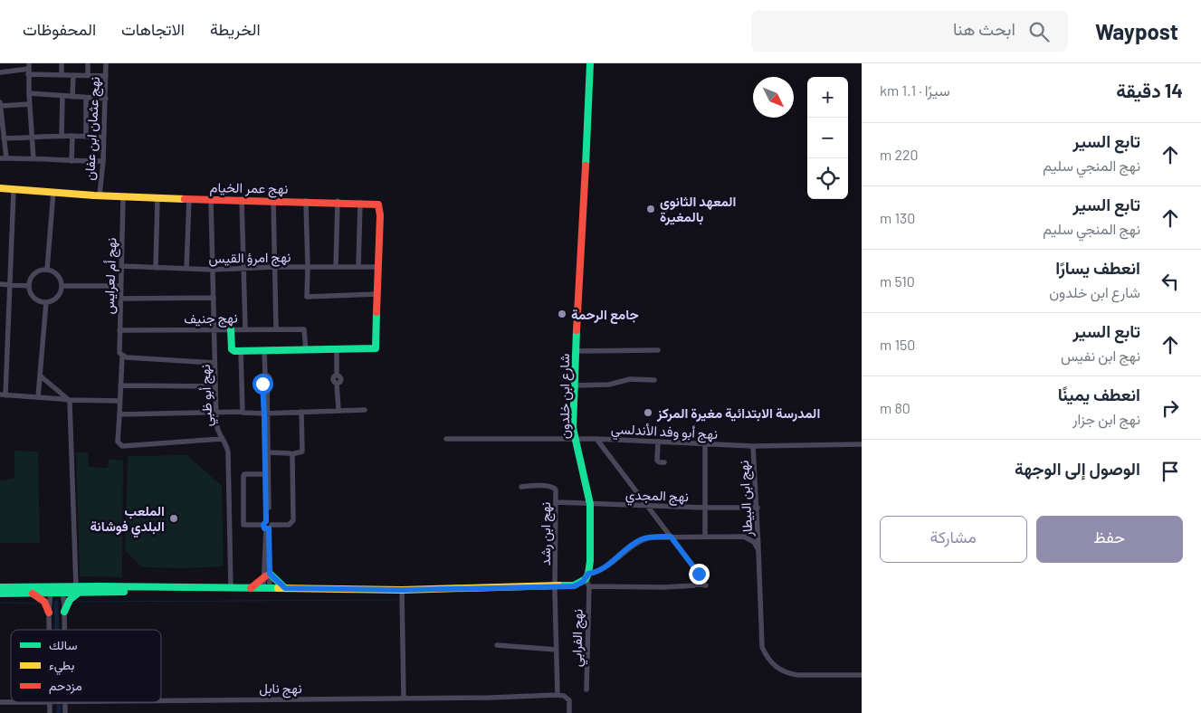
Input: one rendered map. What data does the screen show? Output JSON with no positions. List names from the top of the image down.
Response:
{
  "streets": {
    "street": [
      "نهج عثمان ابن عفان",
      "نهج عمر الخيام",
      "نهج امرؤ القيس",
      "نهج أم لعرايس",
      "نهج جنيف",
      "نهج أبو ظبي",
      "شارع ابن خلدون",
      "نهج أبو وفد الأندلسي",
      "نهج المجدي",
      "نهج ابن البيطار",
      "نهج ابن رشد",
      "نهج الفرابي",
      "نهج نابل"
    ]
  },
  "crossings": [
    ["نهج عثمان ابن عفان", "نهج عمر الخيام"],
    ["نهج عمر الخيام", "نهج امرؤ القيس"],
    ["نهج عمر الخيام", "نهج أم لعرايس"],
    ["نهج عمر الخيام", "نهج أبو ظبي"],
    ["نهج امرؤ القيس", "نهج أم لعرايس"],
    ["نهج امرؤ القيس", "نهج أبو ظبي"],
    ["نهج أم لعرايس", "نهج جنيف"],
    ["نهج أم لعرايس", "نهج أبو ظبي"],
    ["نهج جنيف", "نهج أبو ظبي"],
    ["شارع ابن خلدون", "نهج أبو وفد الأندلسي"],
    ["شارع ابن خلدون", "نهج المجدي"],
    ["نهج أبو وفد الأندلسي", "نهج ابن البيطار"],
    ["نهج المجدي", "نهج ابن البيطار"],
    ["نهج المجدي", "نهج ابن رشد"],
    ["نهج ابن رشد", "نهج نابل"]
  ],
  "places": [
    "المعهد الثانوي بالمغيرة",
    "جامع الرحمة",
    "المدرسة الابتدائية مغيرة المركز",
    "الملعب البلدي فوشانة"
  ],
  "legend": ["سالك", "بطيء", "مزدحم"],
  "north": "bottom right",
  "page": {
    "header": "Waypost",
    "search": "ابحث هنا",
    "nav": ["الخريطة", "الاتجاهات", "المحفوظات"],
    "heading": ["14 دقيقة", "سيرًا · 1.1 km"],
    "map_buttons": ["+", "−"],
    "list": [
      ["تابع السير", "نهج المنجي سليم", "220 m"],
      ["تابع السير", "نهج المنجي سليم", "130 m"],
      ["انعطف يسارًا", "شارع ابن خلدون", "510 m"],
      ["تابع السير", "نهج ابن نفيس", "150 m"],
      ["انعطف يمينًا", "نهج ابن جزار", "80 m"],
      "الوصول إلى الوجهة"
    ],
    "buttons": ["حفظ", "مشاركة"]
  }
}
